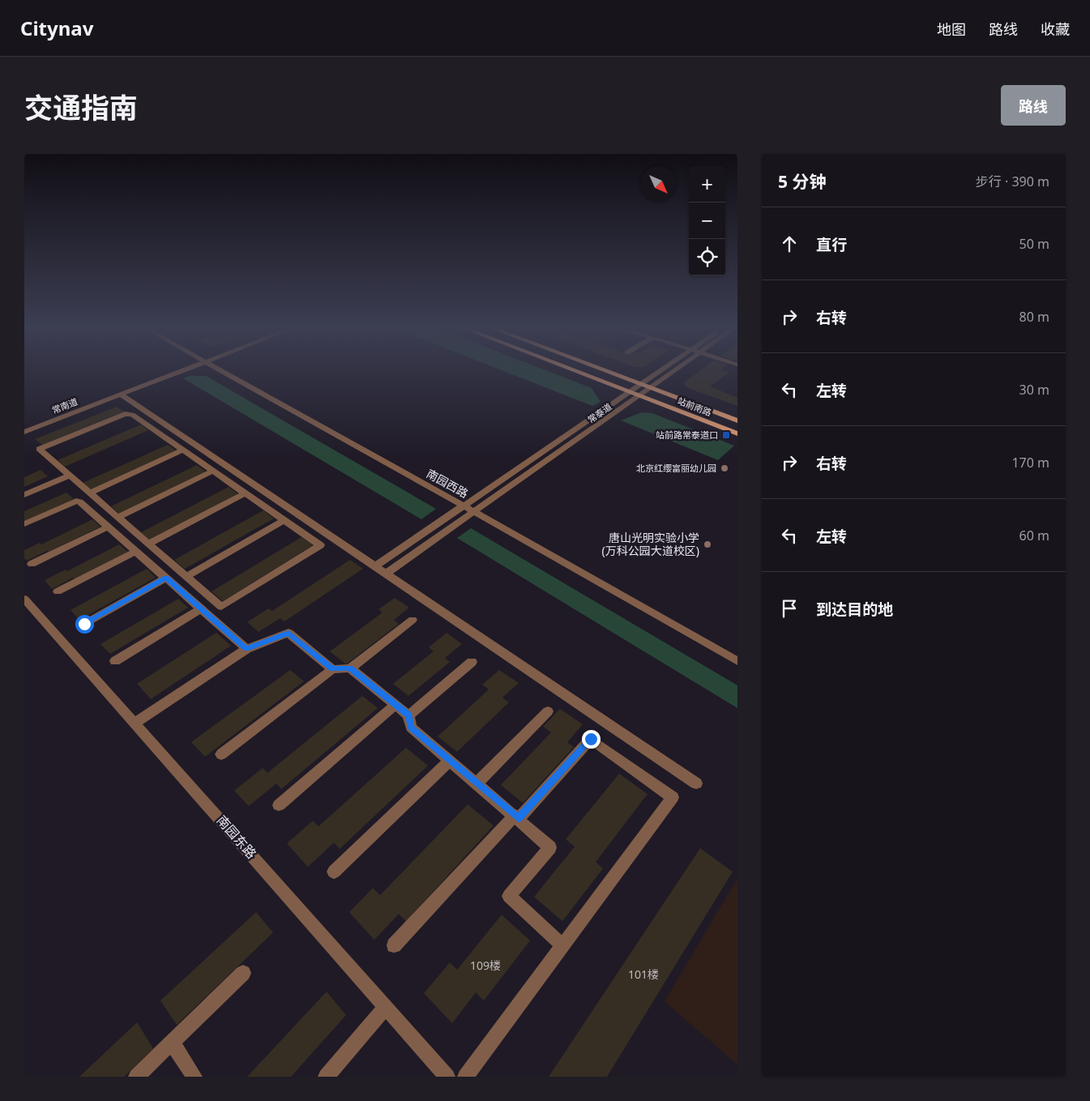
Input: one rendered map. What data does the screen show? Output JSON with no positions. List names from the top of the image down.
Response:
{
  "streets": {
    "main road": ["站前南路"],
    "street": [
      "常南道",
      "常泰道",
      "南园西路",
      "南园东路"
    ]
  },
  "crossings": [
    ["站前南路", "常泰道"],
    ["常泰道", "南园西路"]
  ],
  "places": {
    "transit": ["站前路常泰道口"],
    "other": ["北京红缨富丽幼儿园", "唐山光明实验小学 (万科公园大道校区)"]
  },
  "house_numbers": ["109楼", "101楼"],
  "north": "bottom right",
  "page": {
    "header": "Citynav",
    "nav": ["地图", "路线", "收藏"],
    "title": "交通指南",
    "buttons": "路线",
    "heading": ["5 分钟", "步行 · 390 m"],
    "map_buttons": ["+", "−"],
    "list": [
      ["直行", "50 m"],
      ["右转", "80 m"],
      ["左转", "30 m"],
      ["右转", "170 m"],
      ["左转", "60 m"],
      "到达目的地"
    ]
  }
}
